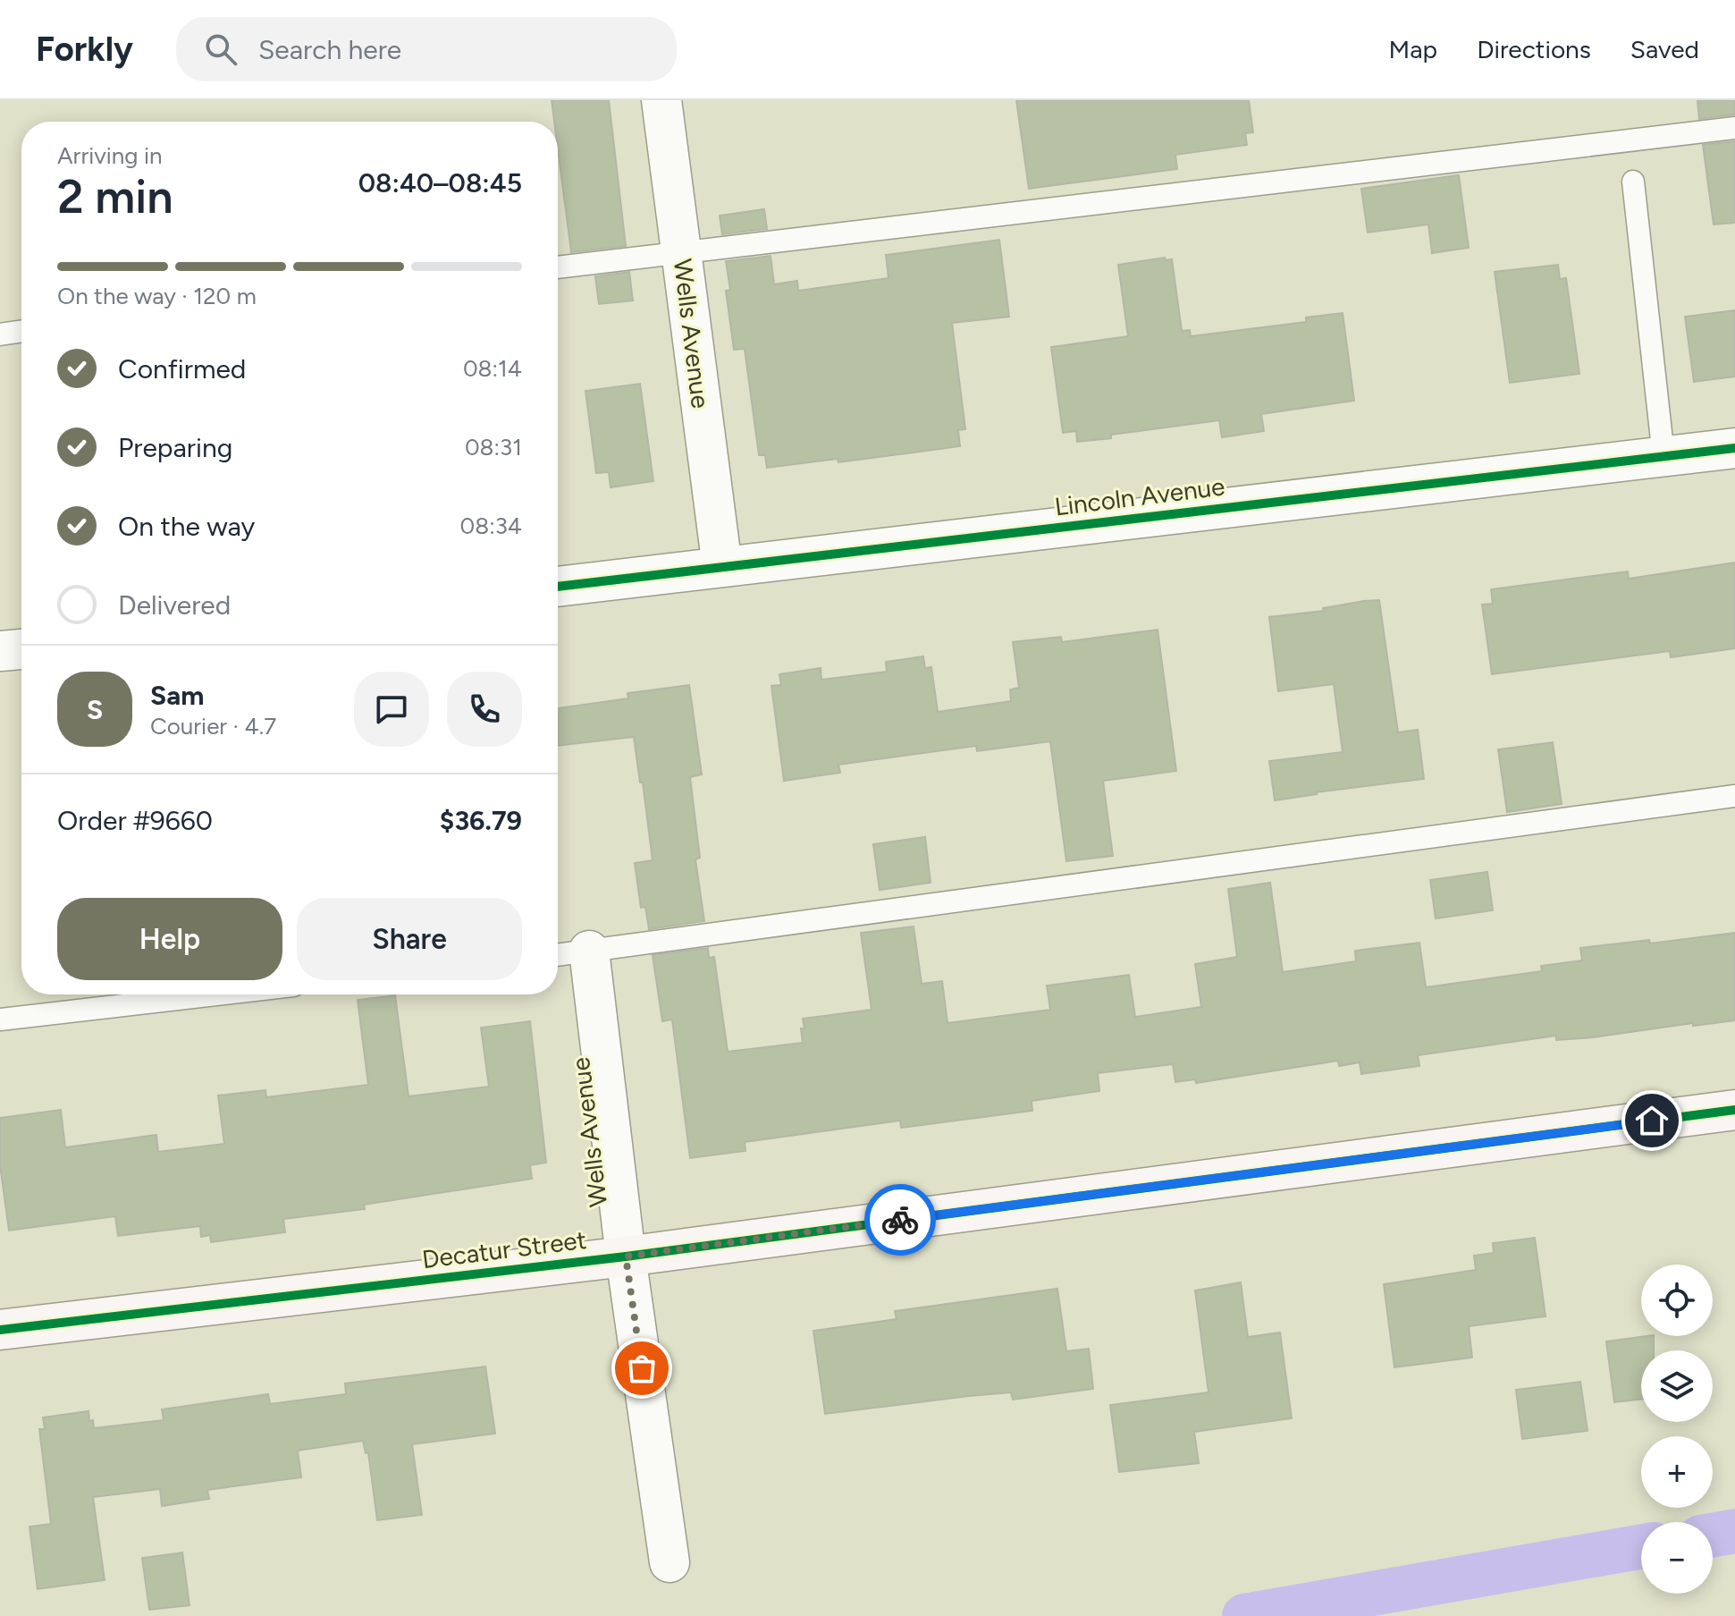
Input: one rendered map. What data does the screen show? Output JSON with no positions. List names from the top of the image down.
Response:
{
  "streets": {
    "street": ["Wells Avenue", "Lincoln Avenue", "Decatur Street"]
  },
  "crossings": [
    ["Wells Avenue", "Lincoln Avenue"],
    ["Wells Avenue", "Decatur Street"]
  ],
  "page": {
    "header": "Forkly",
    "search": "Search here",
    "nav": ["Map", "Directions", "Saved"],
    "heading": ["2 min", "Arriving in", "08:40–08:45"],
    "panel": [
      "Sam",
      "Courier · 4.7",
      "Order #9660",
      "$36.79"
    ],
    "bar": "On the way · 120 m",
    "list": [
      ["Confirmed", "08:14"],
      ["Preparing", "08:31"],
      ["On the way", "08:34"],
      "Delivered"
    ],
    "round": "S",
    "buttons": ["Help", "Share"],
    "map_buttons": ["+", "−"]
  }
}
